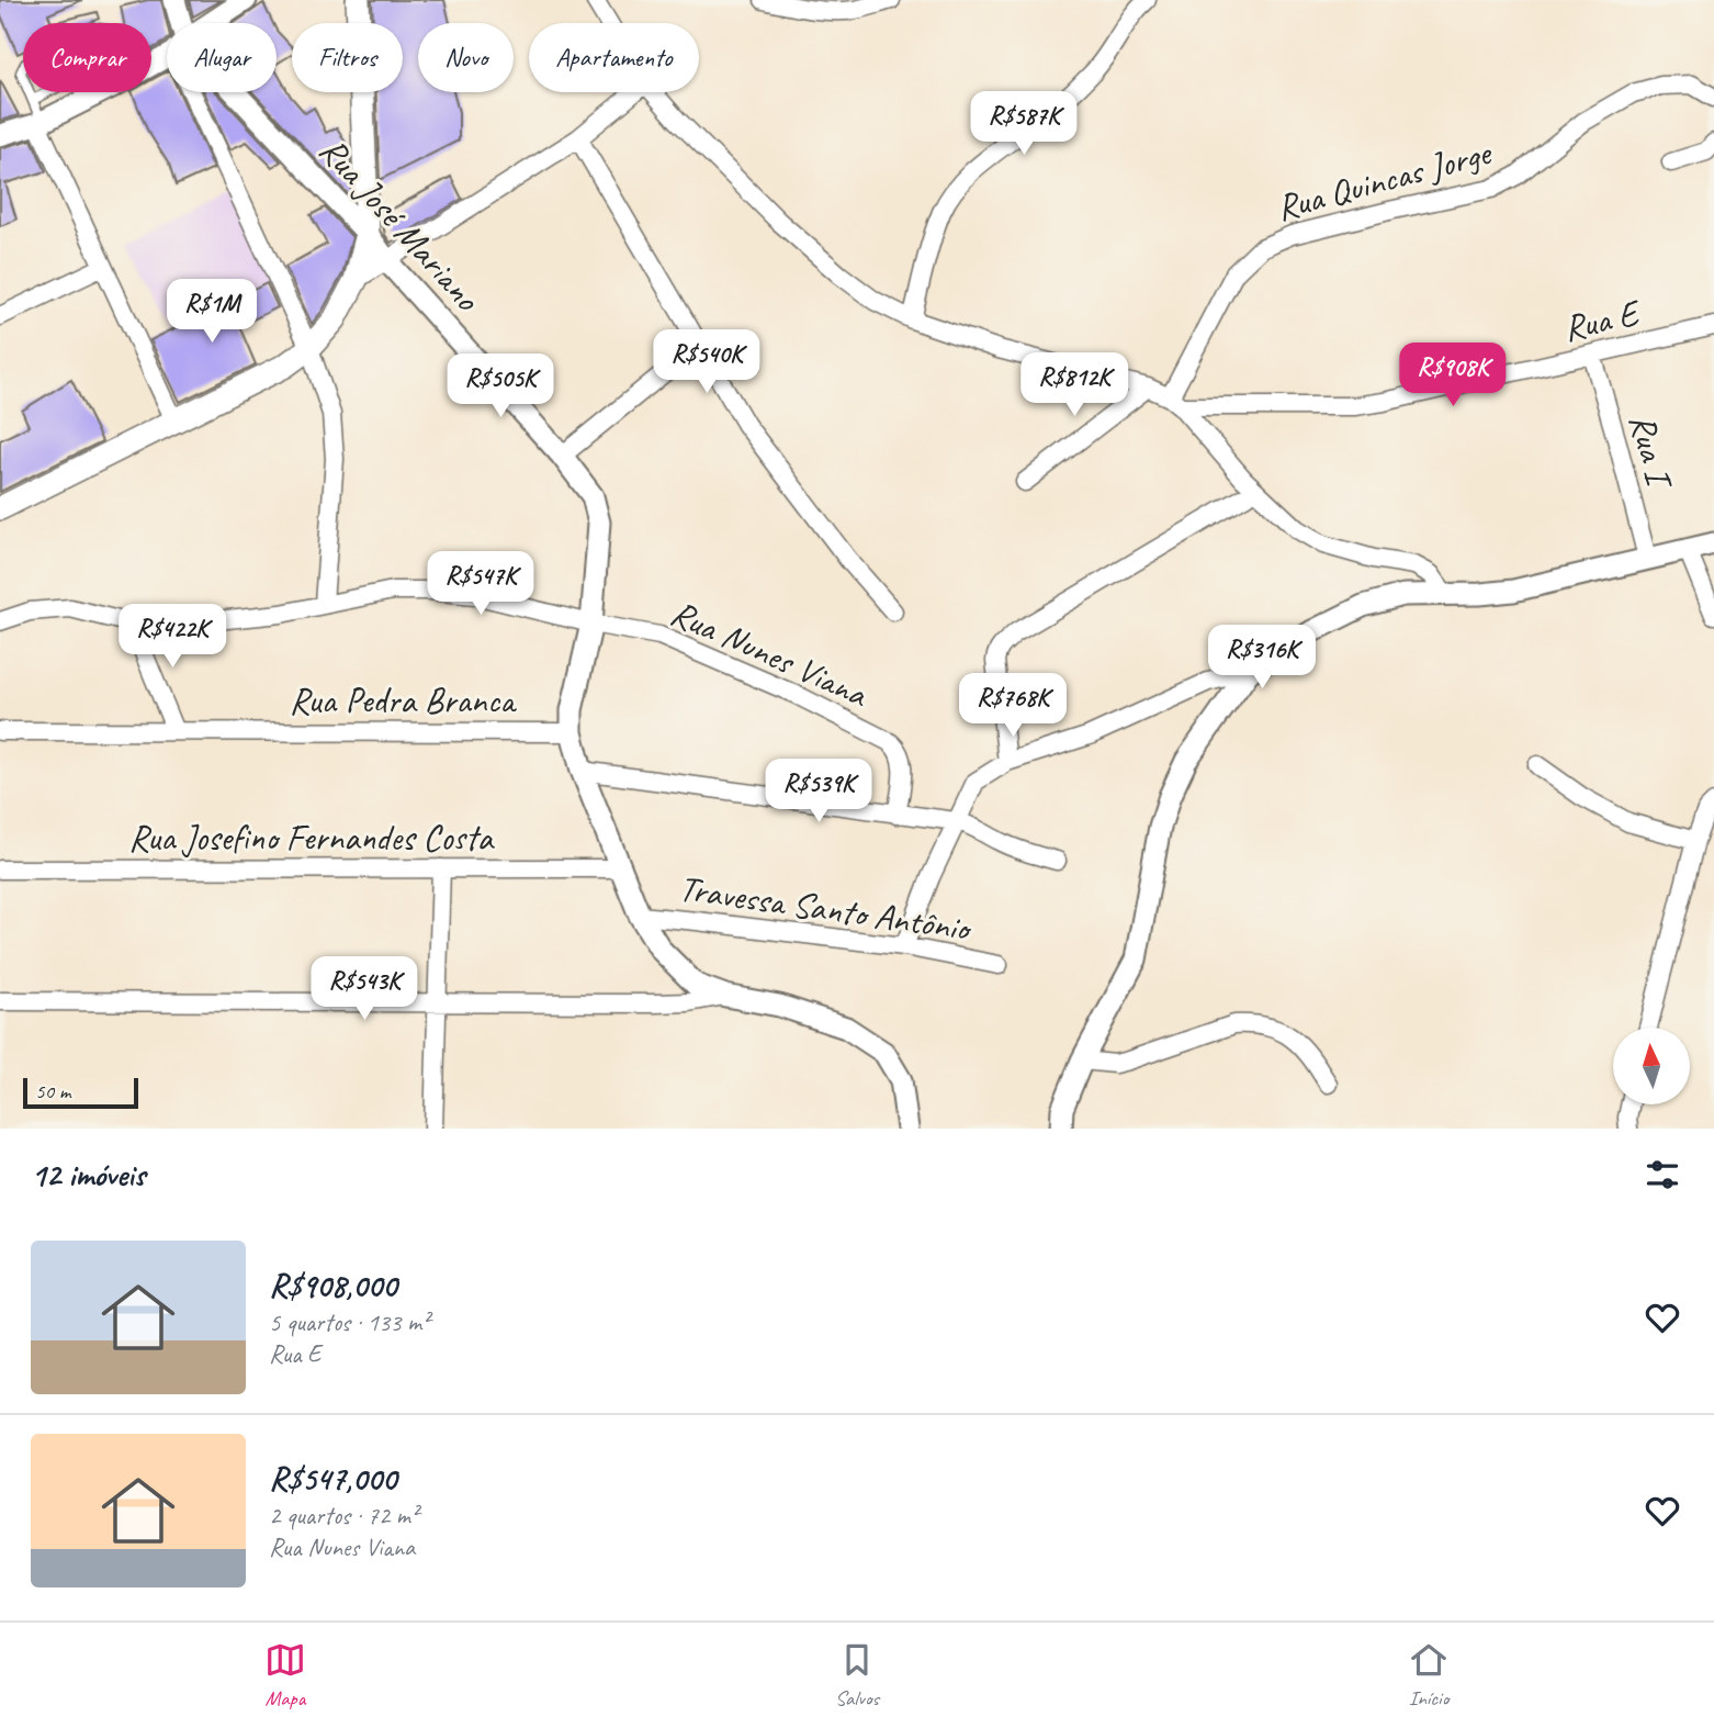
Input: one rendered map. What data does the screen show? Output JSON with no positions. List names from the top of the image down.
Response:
{
  "streets": {
    "street": [
      "Rua Quincas Jorge",
      "Rua José Mariano",
      "Rua E",
      "Rua I",
      "Rua Nunes Viana",
      "Rua Pedra Branca",
      "Rua Josefino Fernandes Costa",
      "Travessa Santo Antônio"
    ]
  },
  "crossings": [
    ["Rua Quincas Jorge", "Rua E"],
    ["Rua José Mariano", "Rua Nunes Viana"],
    ["Rua José Mariano", "Rua Pedra Branca"],
    ["Rua José Mariano", "Rua Josefino Fernandes Costa"],
    ["Rua José Mariano", "Travessa Santo Antônio"],
    ["Rua E", "Rua I"]
  ],
  "scale_bar": "50 m",
  "north": "top",
  "page": {
    "chip": [
      "Comprar",
      "Alugar",
      "Filtros",
      "Novo",
      "Apartamento"
    ],
    "price": [
      "R$587K",
      "R$1M",
      "R$540K",
      "R$908K",
      "R$812K",
      "R$505K",
      "R$547K",
      "R$422K",
      "R$316K",
      "R$768K",
      "R$539K",
      "R$543K"
    ],
    "scale": "50 m",
    "heading": "12 imóveis",
    "list": [
      {
        "name": "R$908,000",
        "note": "5 quartos · 133 m² · Rua E"
      },
      {
        "name": "R$547,000",
        "note": "2 quartos · 72 m² · Rua Nunes Viana"
      }
    ],
    "tabs": ["Mapa", "Salvos", "Início"]
  }
}
